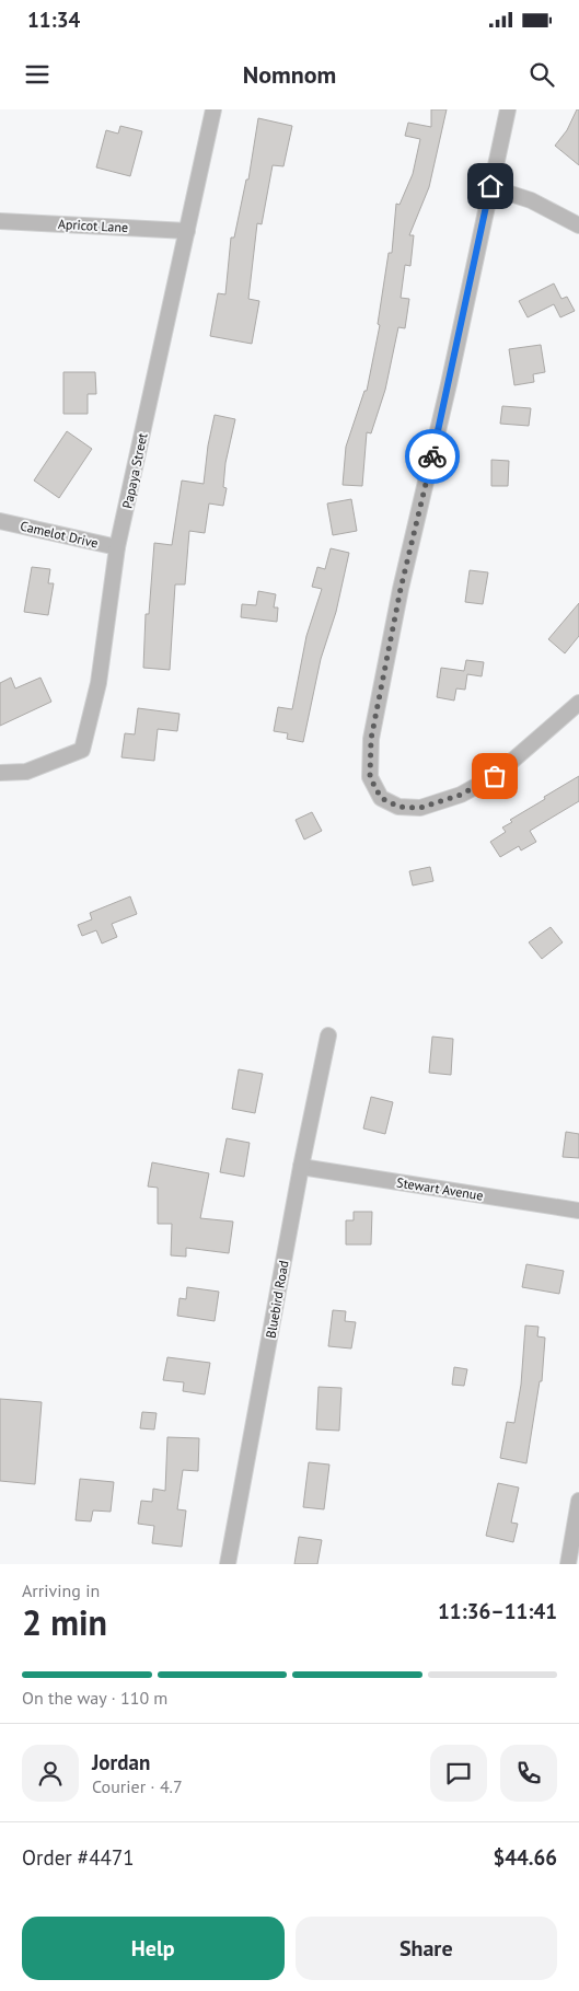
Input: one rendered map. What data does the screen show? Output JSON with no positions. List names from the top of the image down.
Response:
{
  "streets": {
    "street": [
      "Apricot Lane",
      "Papaya Street",
      "Camelot Drive",
      "Stewart Avenue",
      "Bluebird Road"
    ]
  },
  "crossings": [
    ["Apricot Lane", "Papaya Street"],
    ["Papaya Street", "Camelot Drive"],
    ["Stewart Avenue", "Bluebird Road"]
  ],
  "page": {
    "status": "11:34",
    "header": "Nomnom",
    "heading": ["2 min", "Arriving in", "11:36–11:41"],
    "panel": [
      "Jordan",
      "Courier · 4.7",
      "Order #4471",
      "$44.66"
    ],
    "bar": "On the way · 110 m",
    "buttons": ["Help", "Share"]
  }
}
